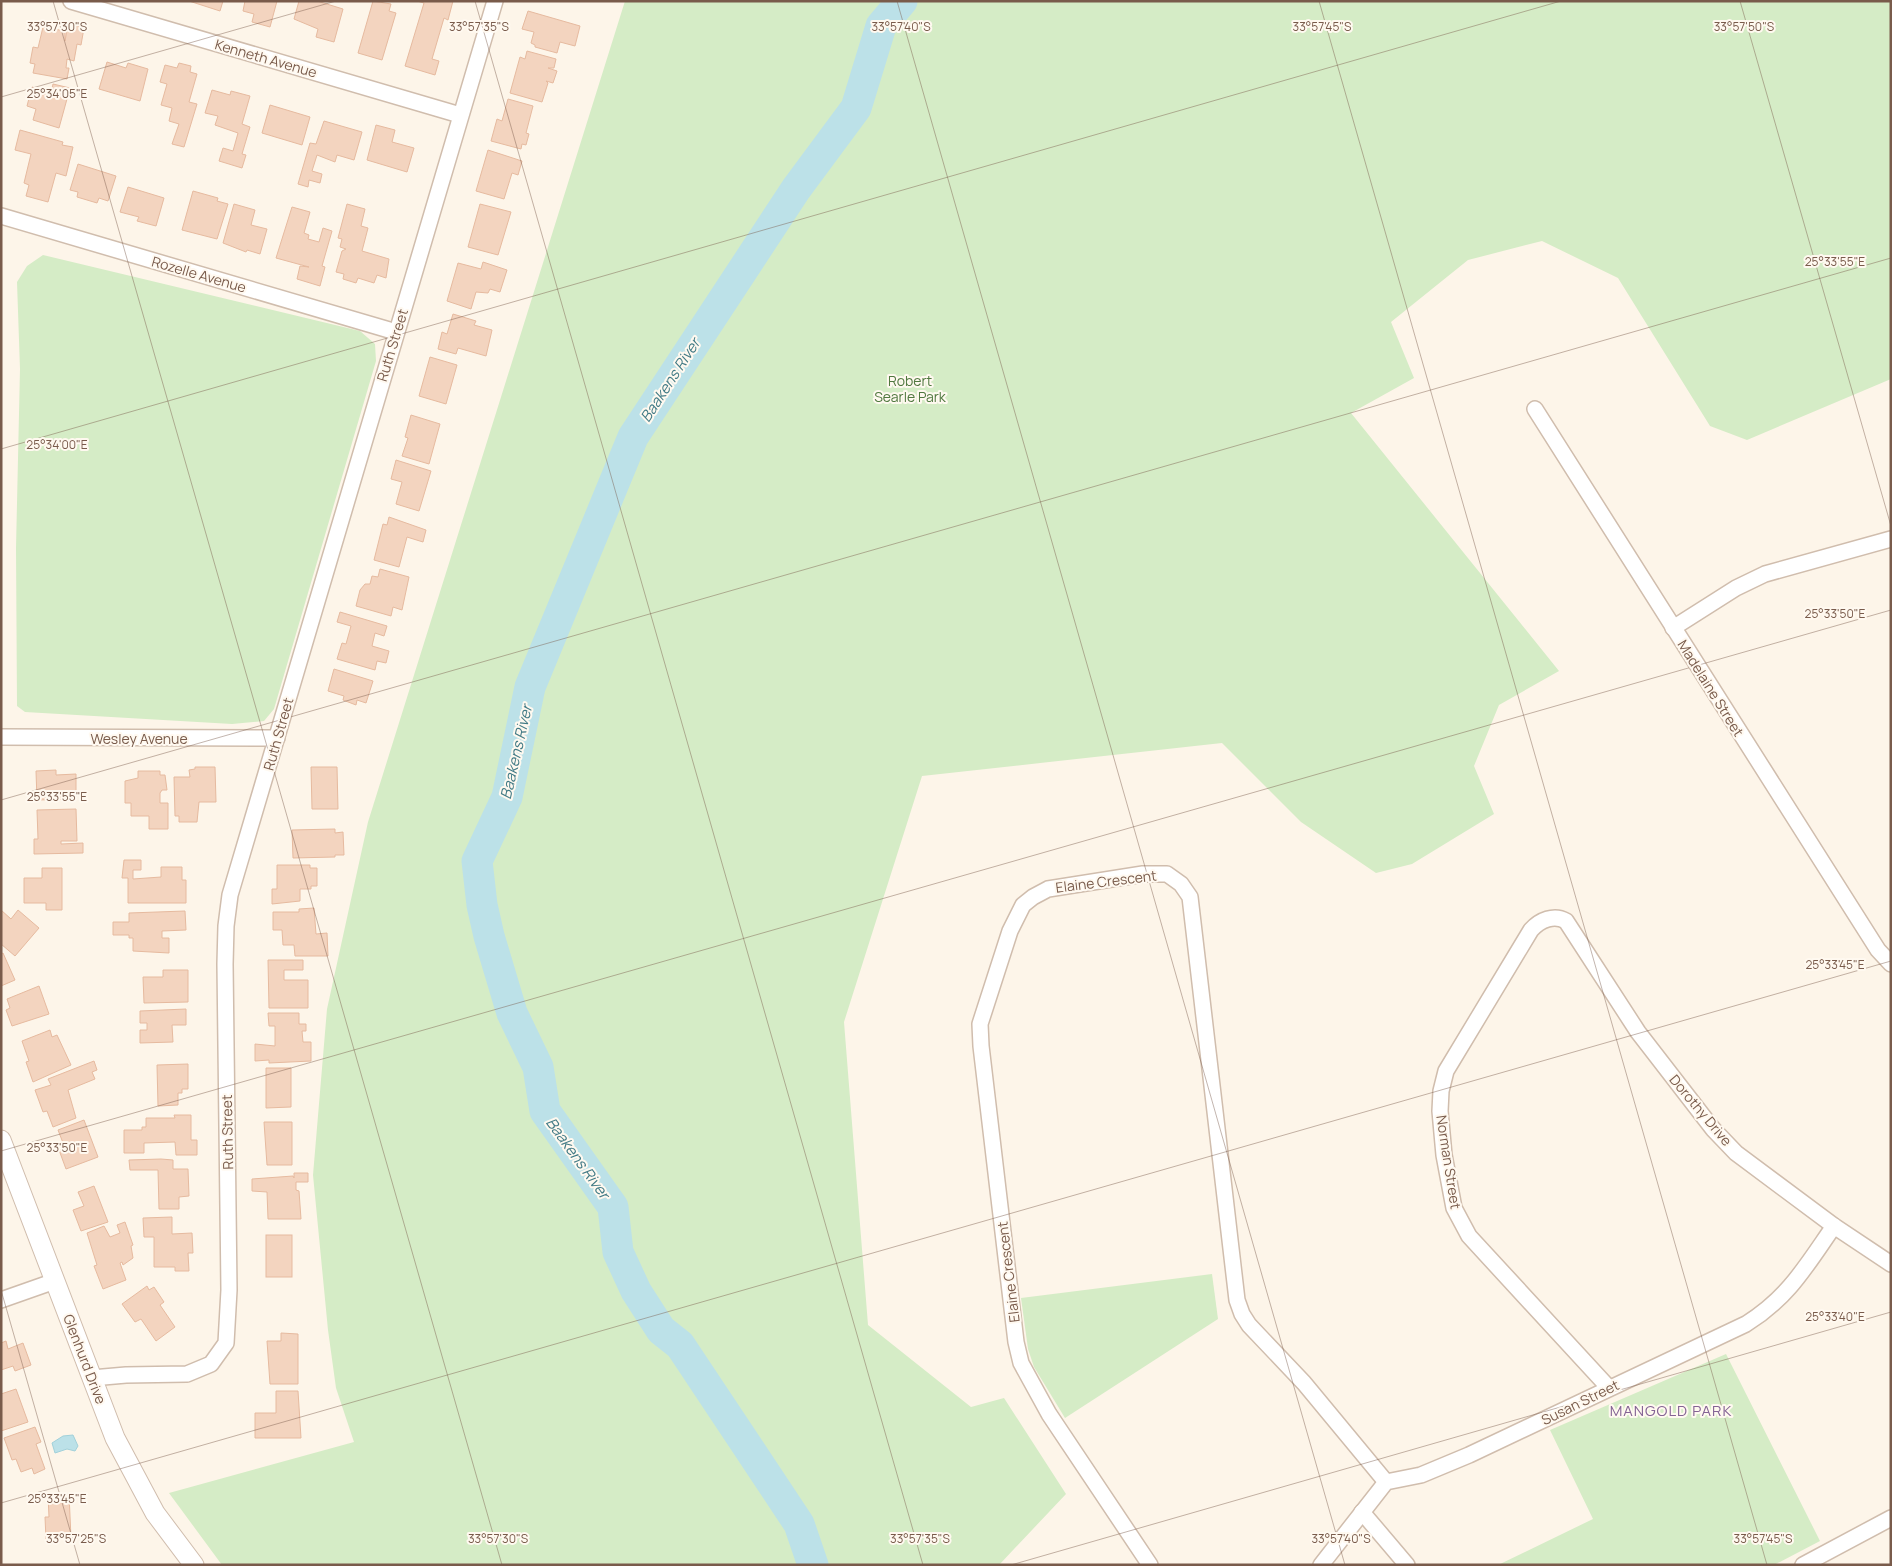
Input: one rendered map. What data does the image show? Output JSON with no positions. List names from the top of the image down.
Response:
{
  "streets": {
    "street": [
      "Kenneth Avenue",
      "Rozelle Avenue",
      "Ruth Street",
      "Madelaine Street",
      "Wesley Avenue",
      "Elaine Crescent",
      "Dorothy Drive",
      "Norman Street",
      "Glenhurd Drive",
      "Susan Street"
    ]
  },
  "crossings": [
    ["Kenneth Avenue", "Ruth Street"],
    ["Rozelle Avenue", "Ruth Street"],
    ["Ruth Street", "Wesley Avenue"],
    ["Ruth Street", "Glenhurd Drive"],
    ["Elaine Crescent", "Susan Street"],
    ["Dorothy Drive", "Norman Street"],
    ["Dorothy Drive", "Susan Street"],
    ["Norman Street", "Susan Street"]
  ],
  "districts": ["MANGOLD PARK"],
  "water": ["Baakens River"],
  "parks": ["Robert Searle Park"],
  "coordinates": [
    "33°57'30\"S",
    "33°57'35\"S",
    "33°57'40\"S",
    "33°57'45\"S",
    "33°57'50\"S",
    "25°34'05\"E",
    "25°33'55\"E",
    "25°34'00\"E",
    "25°33'50\"E",
    "25°33'45\"E",
    "25°33'40\"E",
    "33°57'25\"S"
  ]
}
